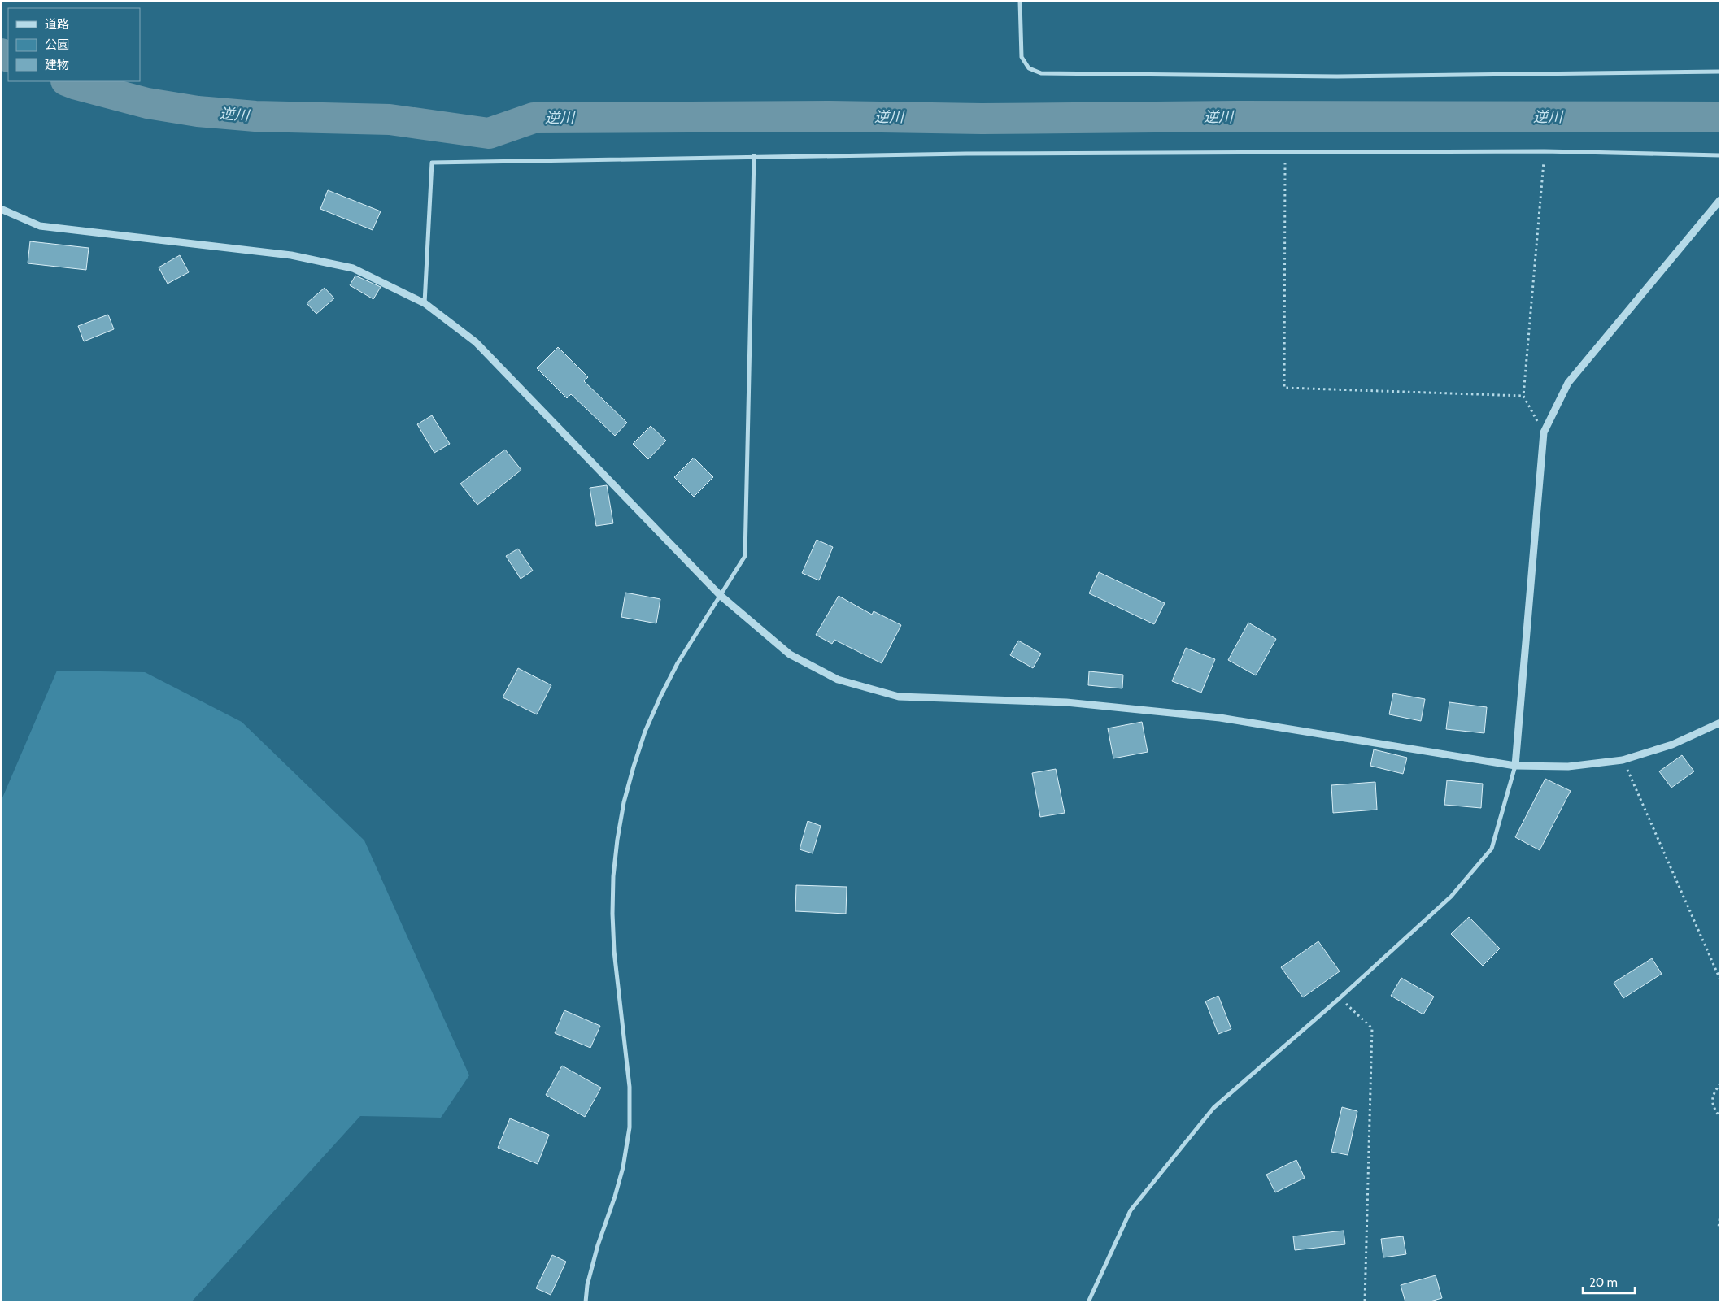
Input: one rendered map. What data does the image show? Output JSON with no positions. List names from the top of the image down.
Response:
{
  "water": ["逆川"],
  "legend": ["道路", "公園", "建物"],
  "scale_bar": "20 m"
}
